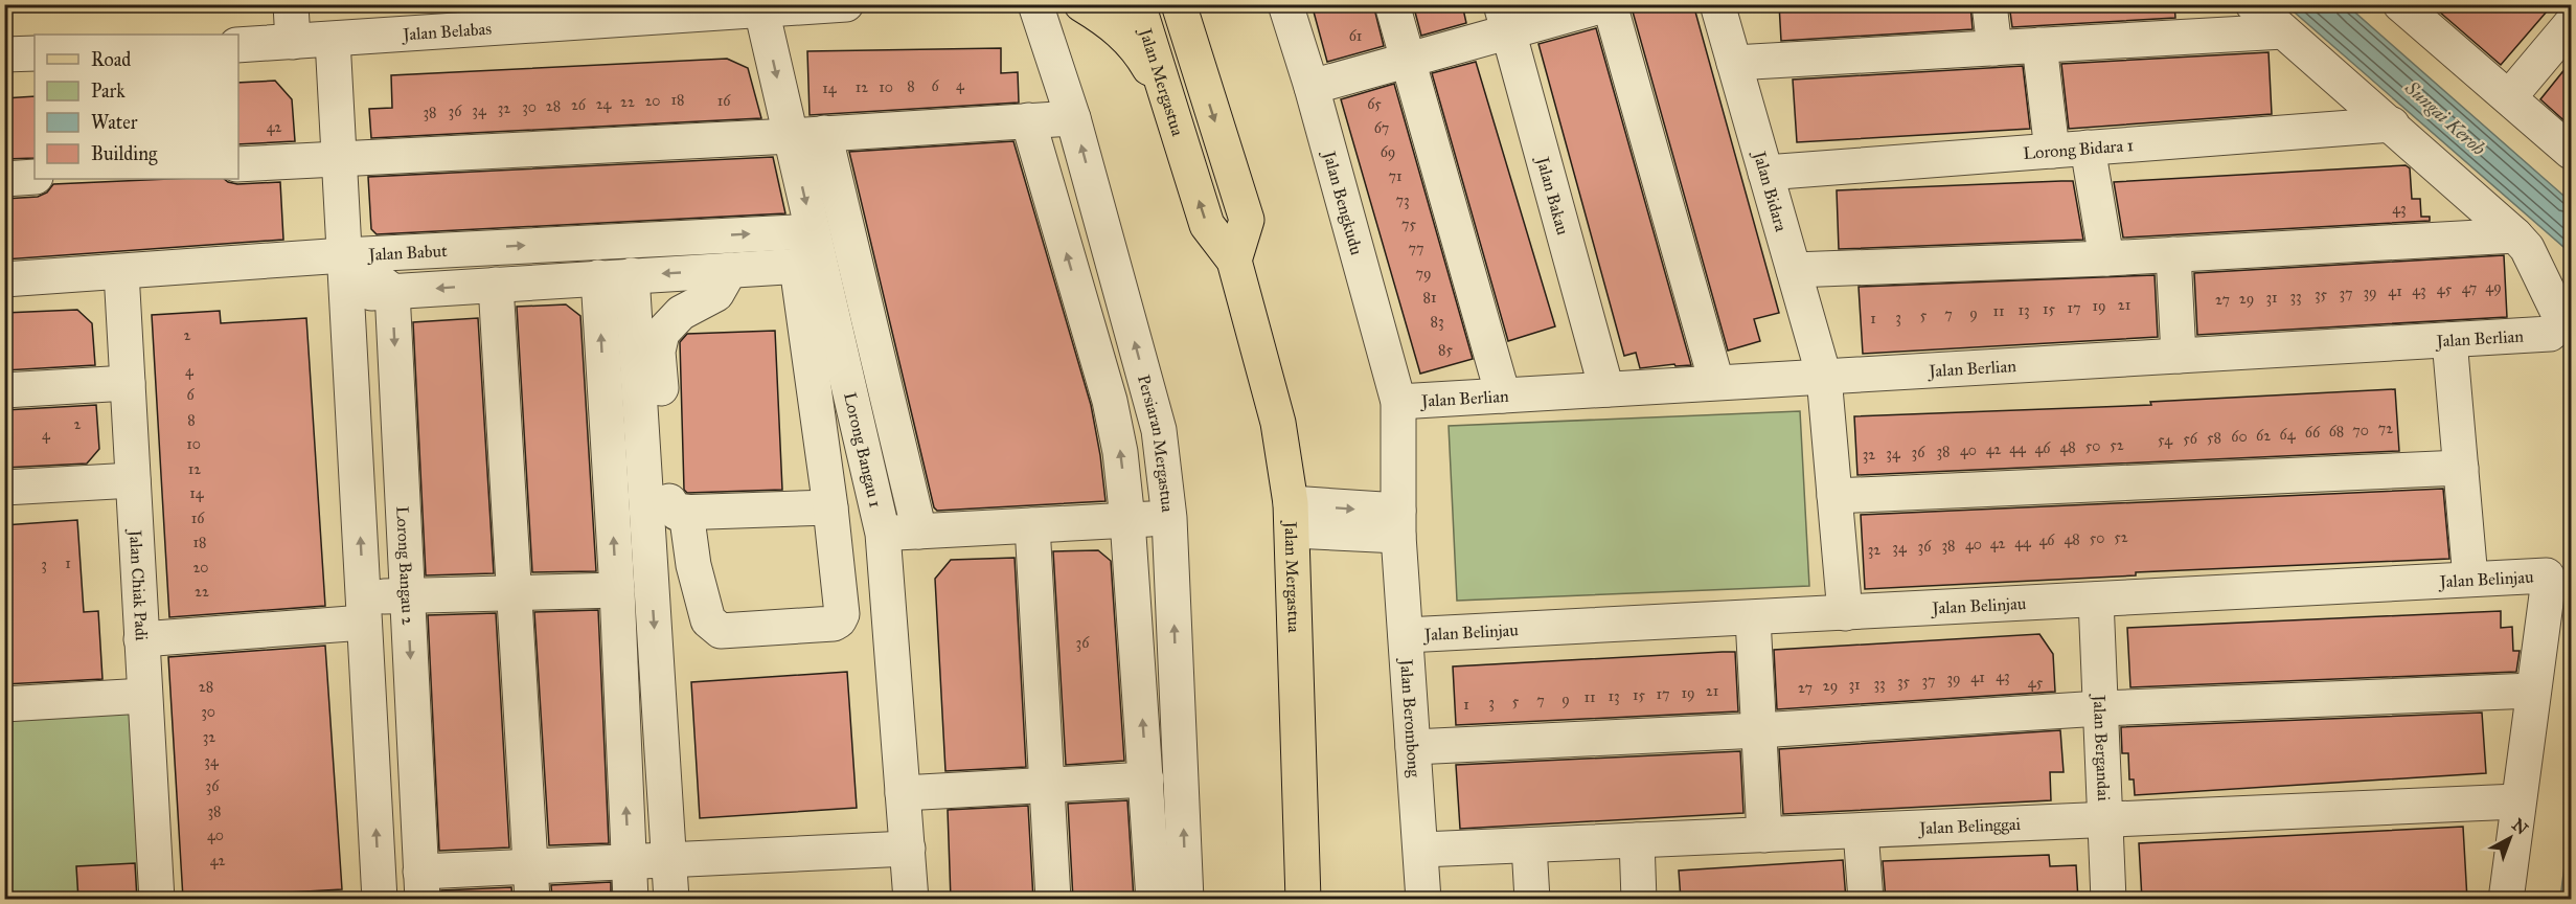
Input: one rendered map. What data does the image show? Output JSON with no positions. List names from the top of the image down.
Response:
{
  "streets": {
    "main road": ["Jalan Mergastua"],
    "street": [
      "Jalan Belabas",
      "Lorong Bidara 1",
      "Jalan Bidara",
      "Jalan Bakau",
      "Jalan Bengkudu",
      "Jalan Babut",
      "Jalan Berlian",
      "Persiaran Mergastua",
      "Lorong Bangau 1",
      "Lorong Bangau 2",
      "Jalan Belinjau",
      "Jalan Chiak Padi",
      "Jalan Berombong",
      "Jalan Bergandai",
      "Jalan Belinggai"
    ]
  },
  "crossings": [
    ["Jalan Belabas", "Lorong Bangau 1"],
    ["Lorong Bidara 1", "Jalan Bidara"],
    ["Jalan Bidara", "Jalan Berlian"],
    ["Jalan Bidara", "Jalan Belinjau"],
    ["Jalan Bakau", "Jalan Berlian"],
    ["Jalan Bengkudu", "Jalan Berlian"],
    ["Jalan Bengkudu", "Jalan Berombong"],
    ["Jalan Babut", "Lorong Bangau 1"],
    ["Jalan Babut", "Jalan Chiak Padi"],
    ["Jalan Berlian", "Jalan Berombong"],
    ["Jalan Belinjau", "Jalan Berombong"],
    ["Jalan Belinjau", "Jalan Bergandai"],
    ["Jalan Berombong", "Jalan Belinggai"],
    ["Jalan Bergandai", "Jalan Belinggai"]
  ],
  "water": ["Sungai Keroh"],
  "house_numbers": [
    "61",
    "4",
    "8",
    "6",
    "12",
    "10",
    "14",
    "18",
    "20",
    "16",
    "22",
    "24",
    "65",
    "26",
    "28",
    "30",
    "32",
    "34",
    "36",
    "38",
    "42",
    "67",
    "69",
    "71",
    "73",
    "43",
    "75",
    "77",
    "79",
    "49",
    "47",
    "45",
    "43",
    "41",
    "39",
    "37",
    "35",
    "33",
    "81",
    "31",
    "29",
    "27",
    "21",
    "19",
    "17",
    "15",
    "13",
    "11",
    "9",
    "7",
    "5",
    "3",
    "1",
    "83",
    "2",
    "85",
    "4",
    "6",
    "8",
    "2",
    "72",
    "70",
    "68",
    "66",
    "4",
    "64",
    "62",
    "60",
    "58",
    "56",
    "54",
    "10",
    "52",
    "50",
    "48",
    "44",
    "46",
    "42",
    "40",
    "38",
    "36",
    "34",
    "32",
    "12",
    "14",
    "16",
    "52",
    "50",
    "48",
    "46",
    "18",
    "44",
    "42",
    "40",
    "38",
    "36",
    "34",
    "32",
    "1",
    "3",
    "20",
    "22",
    "36",
    "43",
    "41",
    "39",
    "37",
    "35",
    "45",
    "33",
    "31",
    "29",
    "28",
    "27",
    "21",
    "19",
    "17",
    "15",
    "13",
    "11",
    "9",
    "7",
    "5",
    "3",
    "1",
    "30",
    "32",
    "34",
    "36",
    "38",
    "40",
    "42"
  ],
  "legend": [
    "Road",
    "Park",
    "Water",
    "Building"
  ],
  "north": "top right"
}
